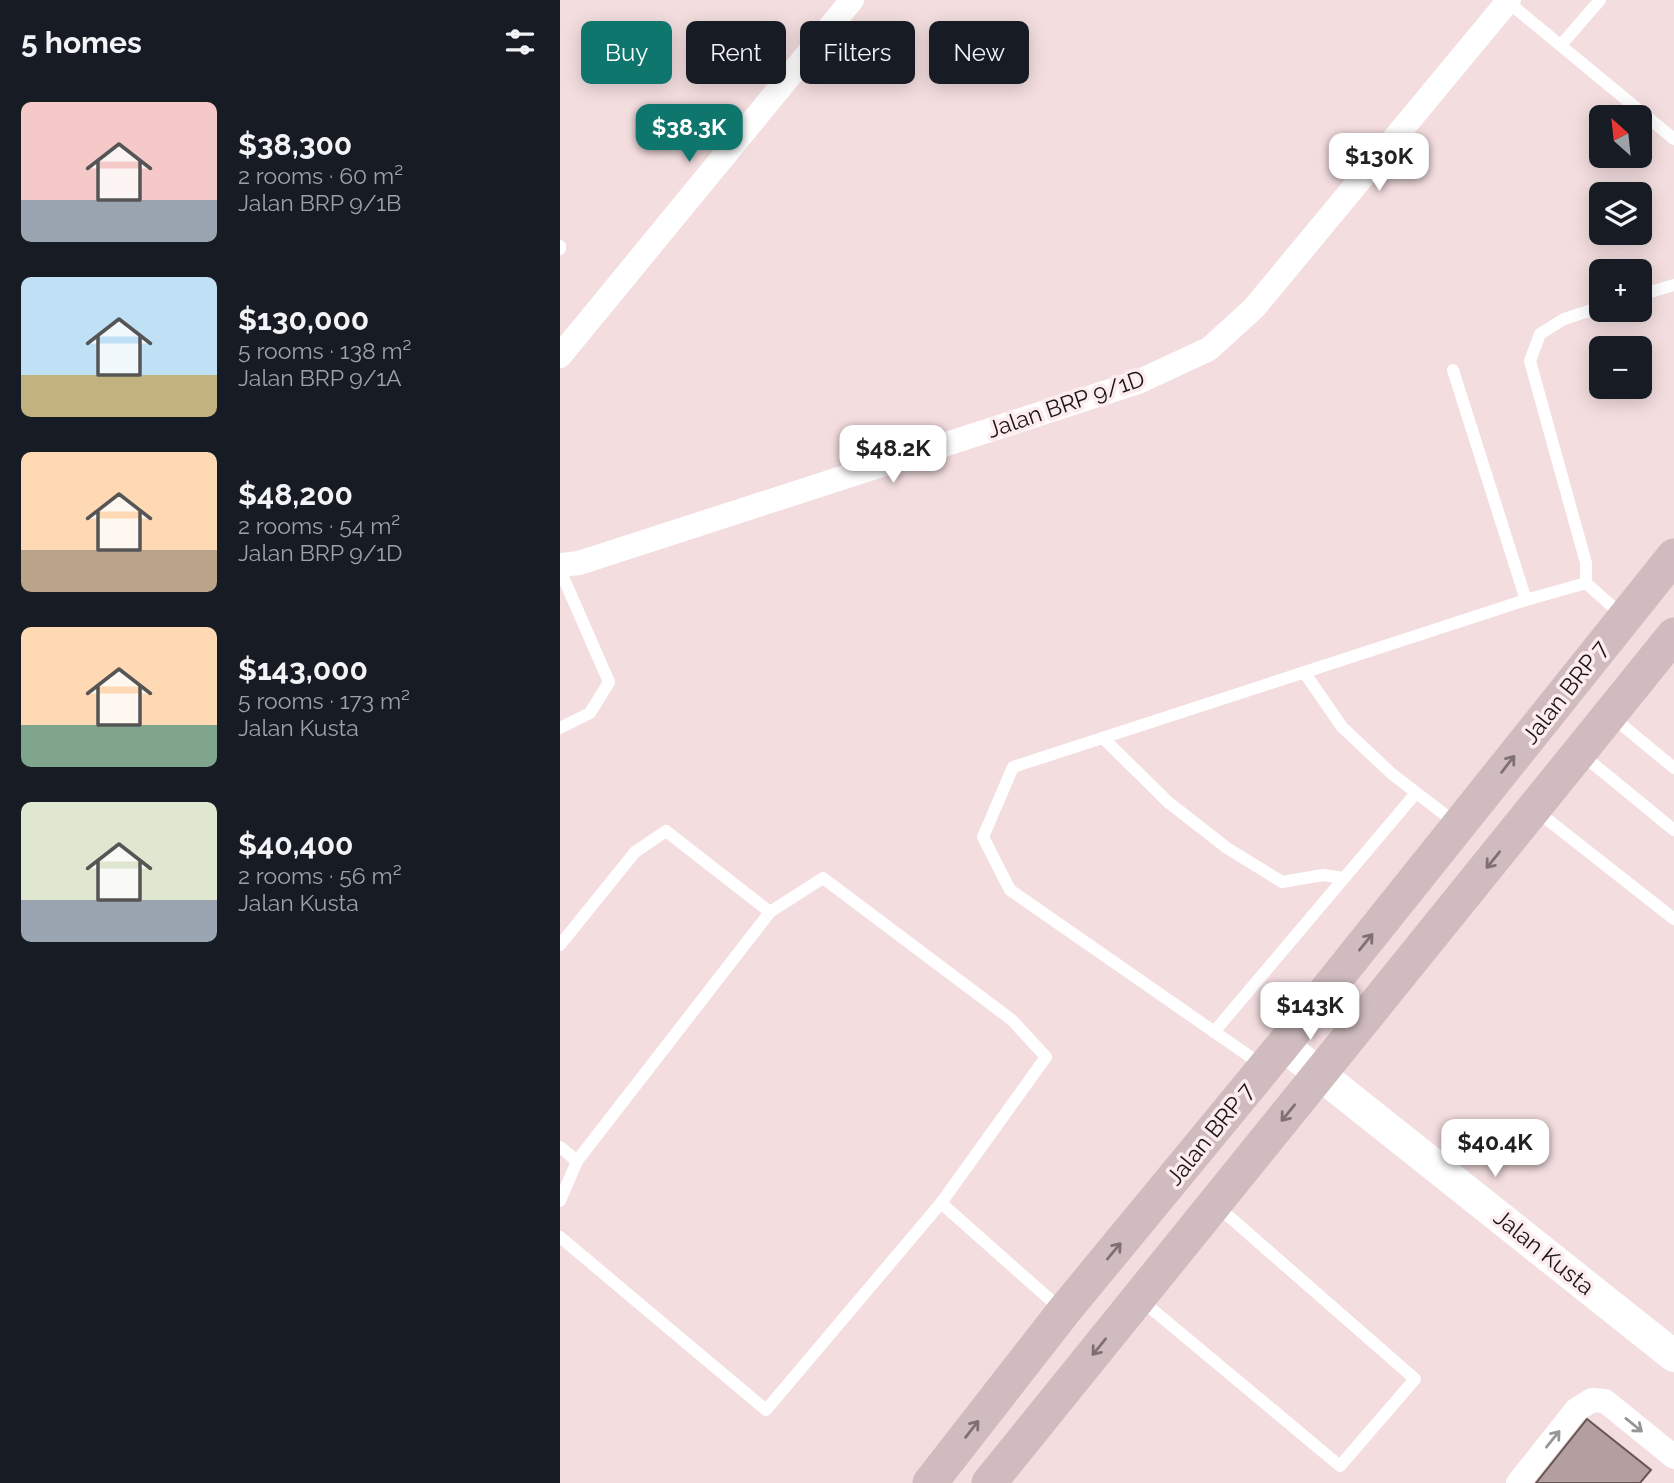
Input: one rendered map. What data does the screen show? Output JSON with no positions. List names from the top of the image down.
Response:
{
  "streets": {
    "main road": ["Jalan BRP 7"],
    "street": ["Jalan BRP 9/1D", "Jalan Kusta"]
  },
  "crossings": [
    ["Jalan BRP 7", "Jalan Kusta"]
  ],
  "north": "top left",
  "page": {
    "heading": "5 homes",
    "chip": [
      "Buy",
      "Rent",
      "Filters",
      "New"
    ],
    "list": [
      {
        "name": "$38,300",
        "note": "2 rooms · 60 m² · Jalan BRP 9/1B"
      },
      {
        "name": "$130,000",
        "note": "5 rooms · 138 m² · Jalan BRP 9/1A"
      },
      {
        "name": "$48,200",
        "note": "2 rooms · 54 m² · Jalan BRP 9/1D"
      },
      {
        "name": "$143,000",
        "note": "5 rooms · 173 m² · Jalan Kusta"
      },
      {
        "name": "$40,400",
        "note": "2 rooms · 56 m² · Jalan Kusta"
      }
    ],
    "price": [
      "$38.3K",
      "$130K",
      "$48.2K",
      "$143K",
      "$40.4K"
    ],
    "map_buttons": ["+", "−"]
  }
}
